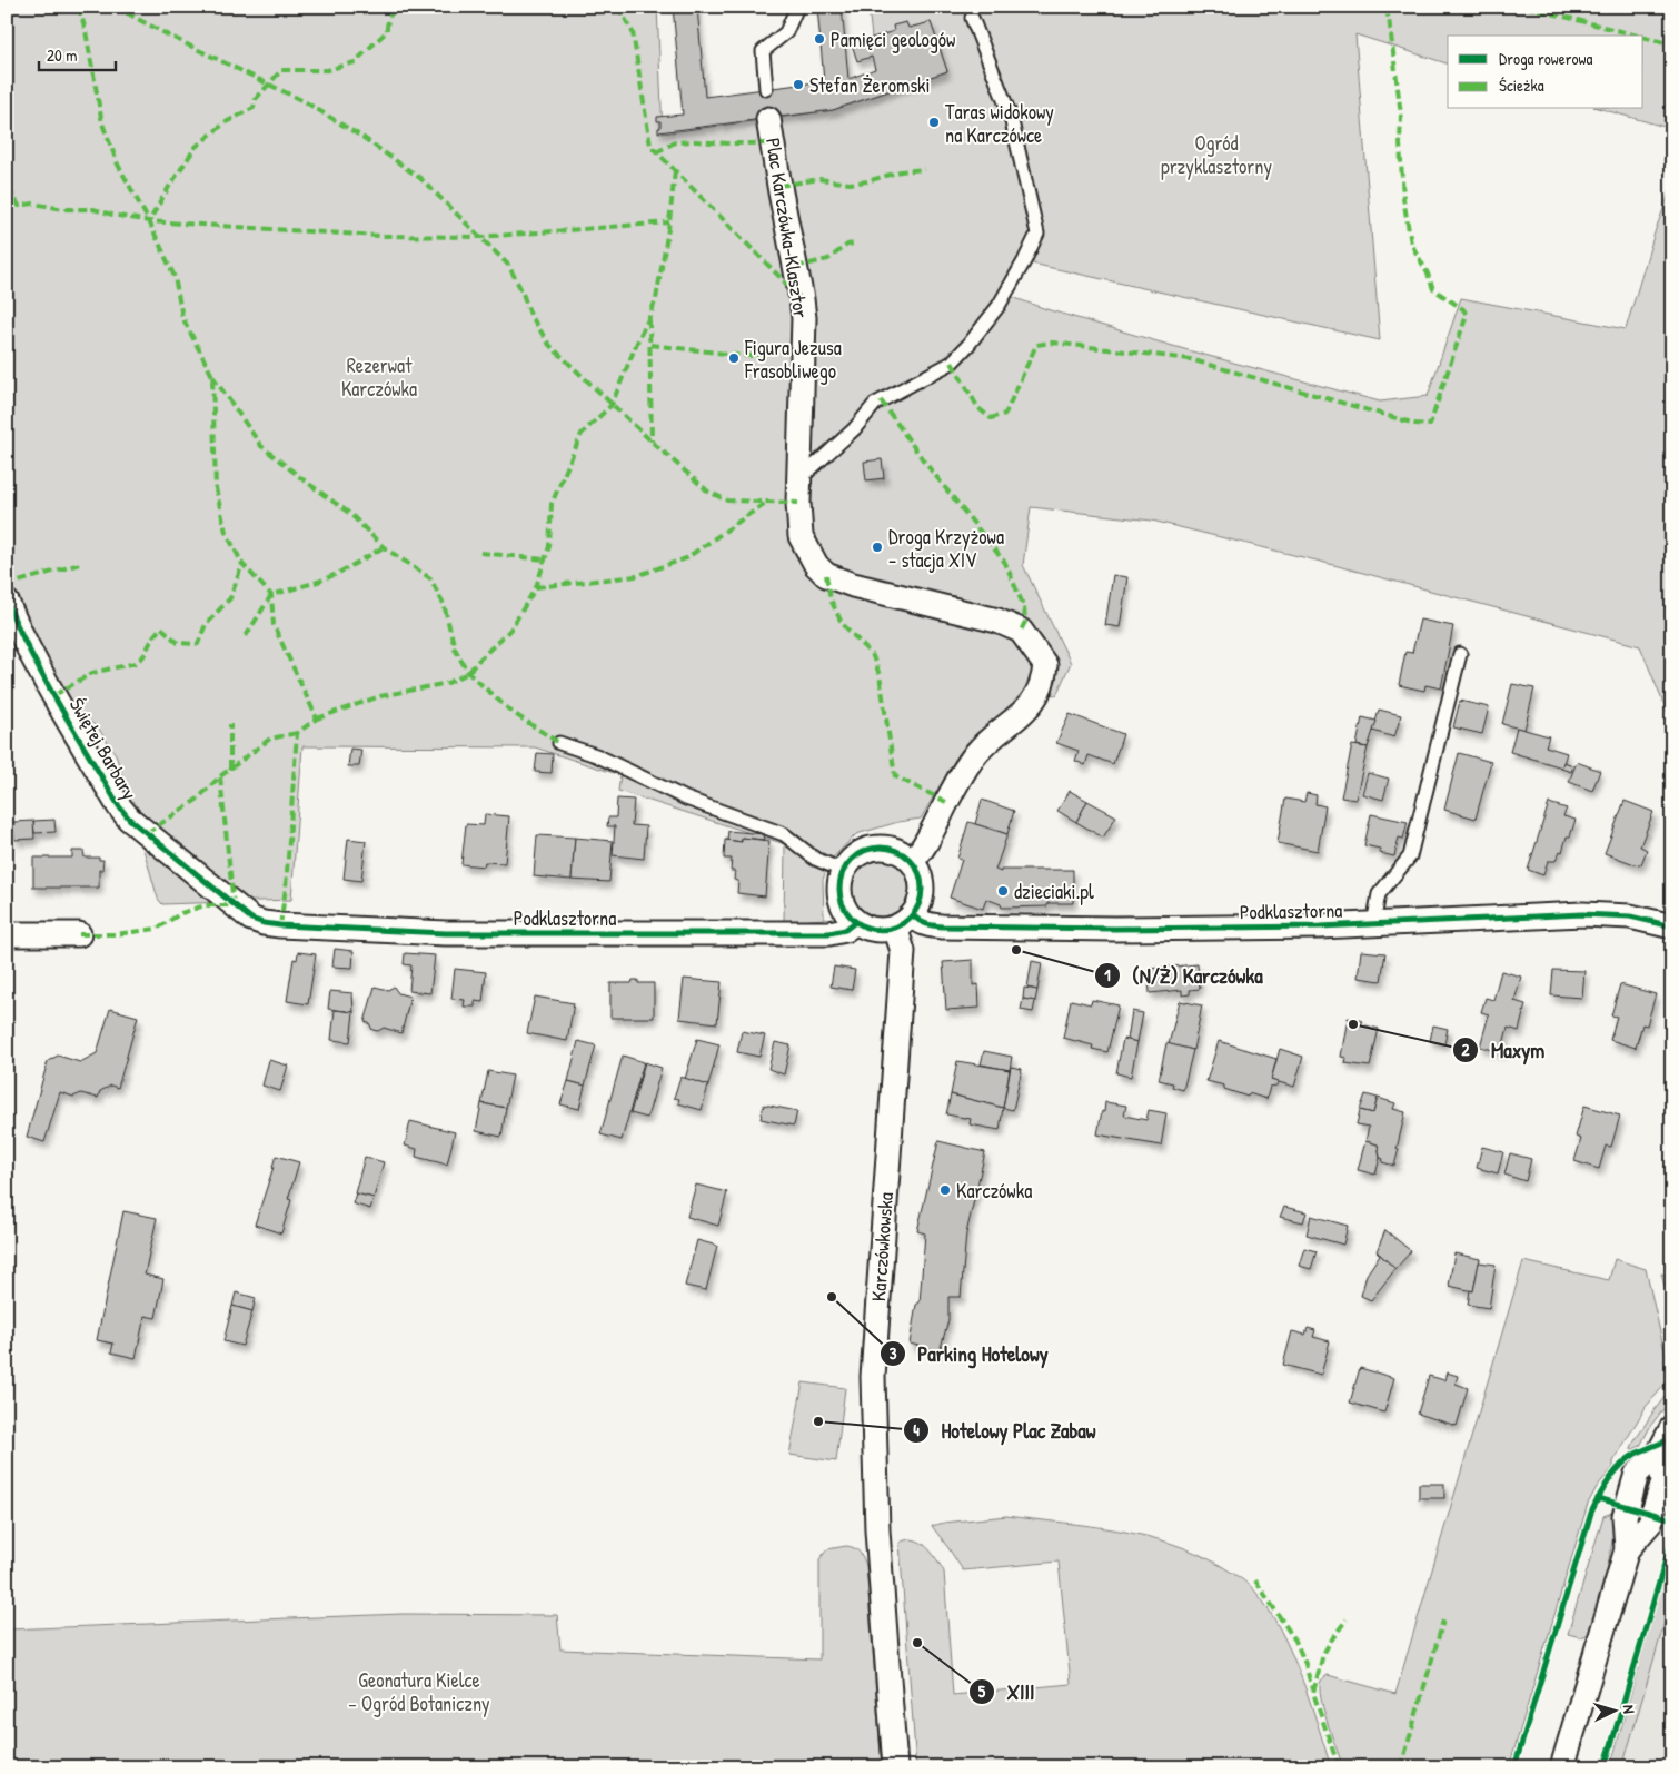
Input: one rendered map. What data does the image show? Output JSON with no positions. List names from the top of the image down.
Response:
{
  "streets": {
    "street": [
      "Plac Karczówka-Klasztor",
      "Świętej Barbary",
      "Podklasztorna",
      "Karczówkowska"
    ]
  },
  "crossings": [
    ["Plac Karczówka-Klasztor", "Podklasztorna"],
    ["Plac Karczówka-Klasztor", "Karczówkowska"],
    ["Świętej Barbary", "Podklasztorna"],
    ["Podklasztorna", "Karczówkowska"]
  ],
  "parks": ["Ogród przyklasztorny", "Rezerwat Karczówka", "Geonatura Kielce – Ogród Botaniczny"],
  "places": [
    "Pamięci geologów",
    "Stefan Żeromski",
    "Taras widokowy na Karczówce",
    "Figura Jezusa Frasobliwego",
    "Droga Krzyżowa - stacja XIV",
    "dzieciaki.pl",
    "(N/Ż) Karczówka",
    "Maxym",
    "Karczówka",
    "Parking Hotelowy",
    "Hotelowy Plac Zabaw",
    "XIII"
  ],
  "legend": ["Droga rowerowa", "Ścieżka"],
  "scale_bar": "20 m",
  "north": "right"
}
